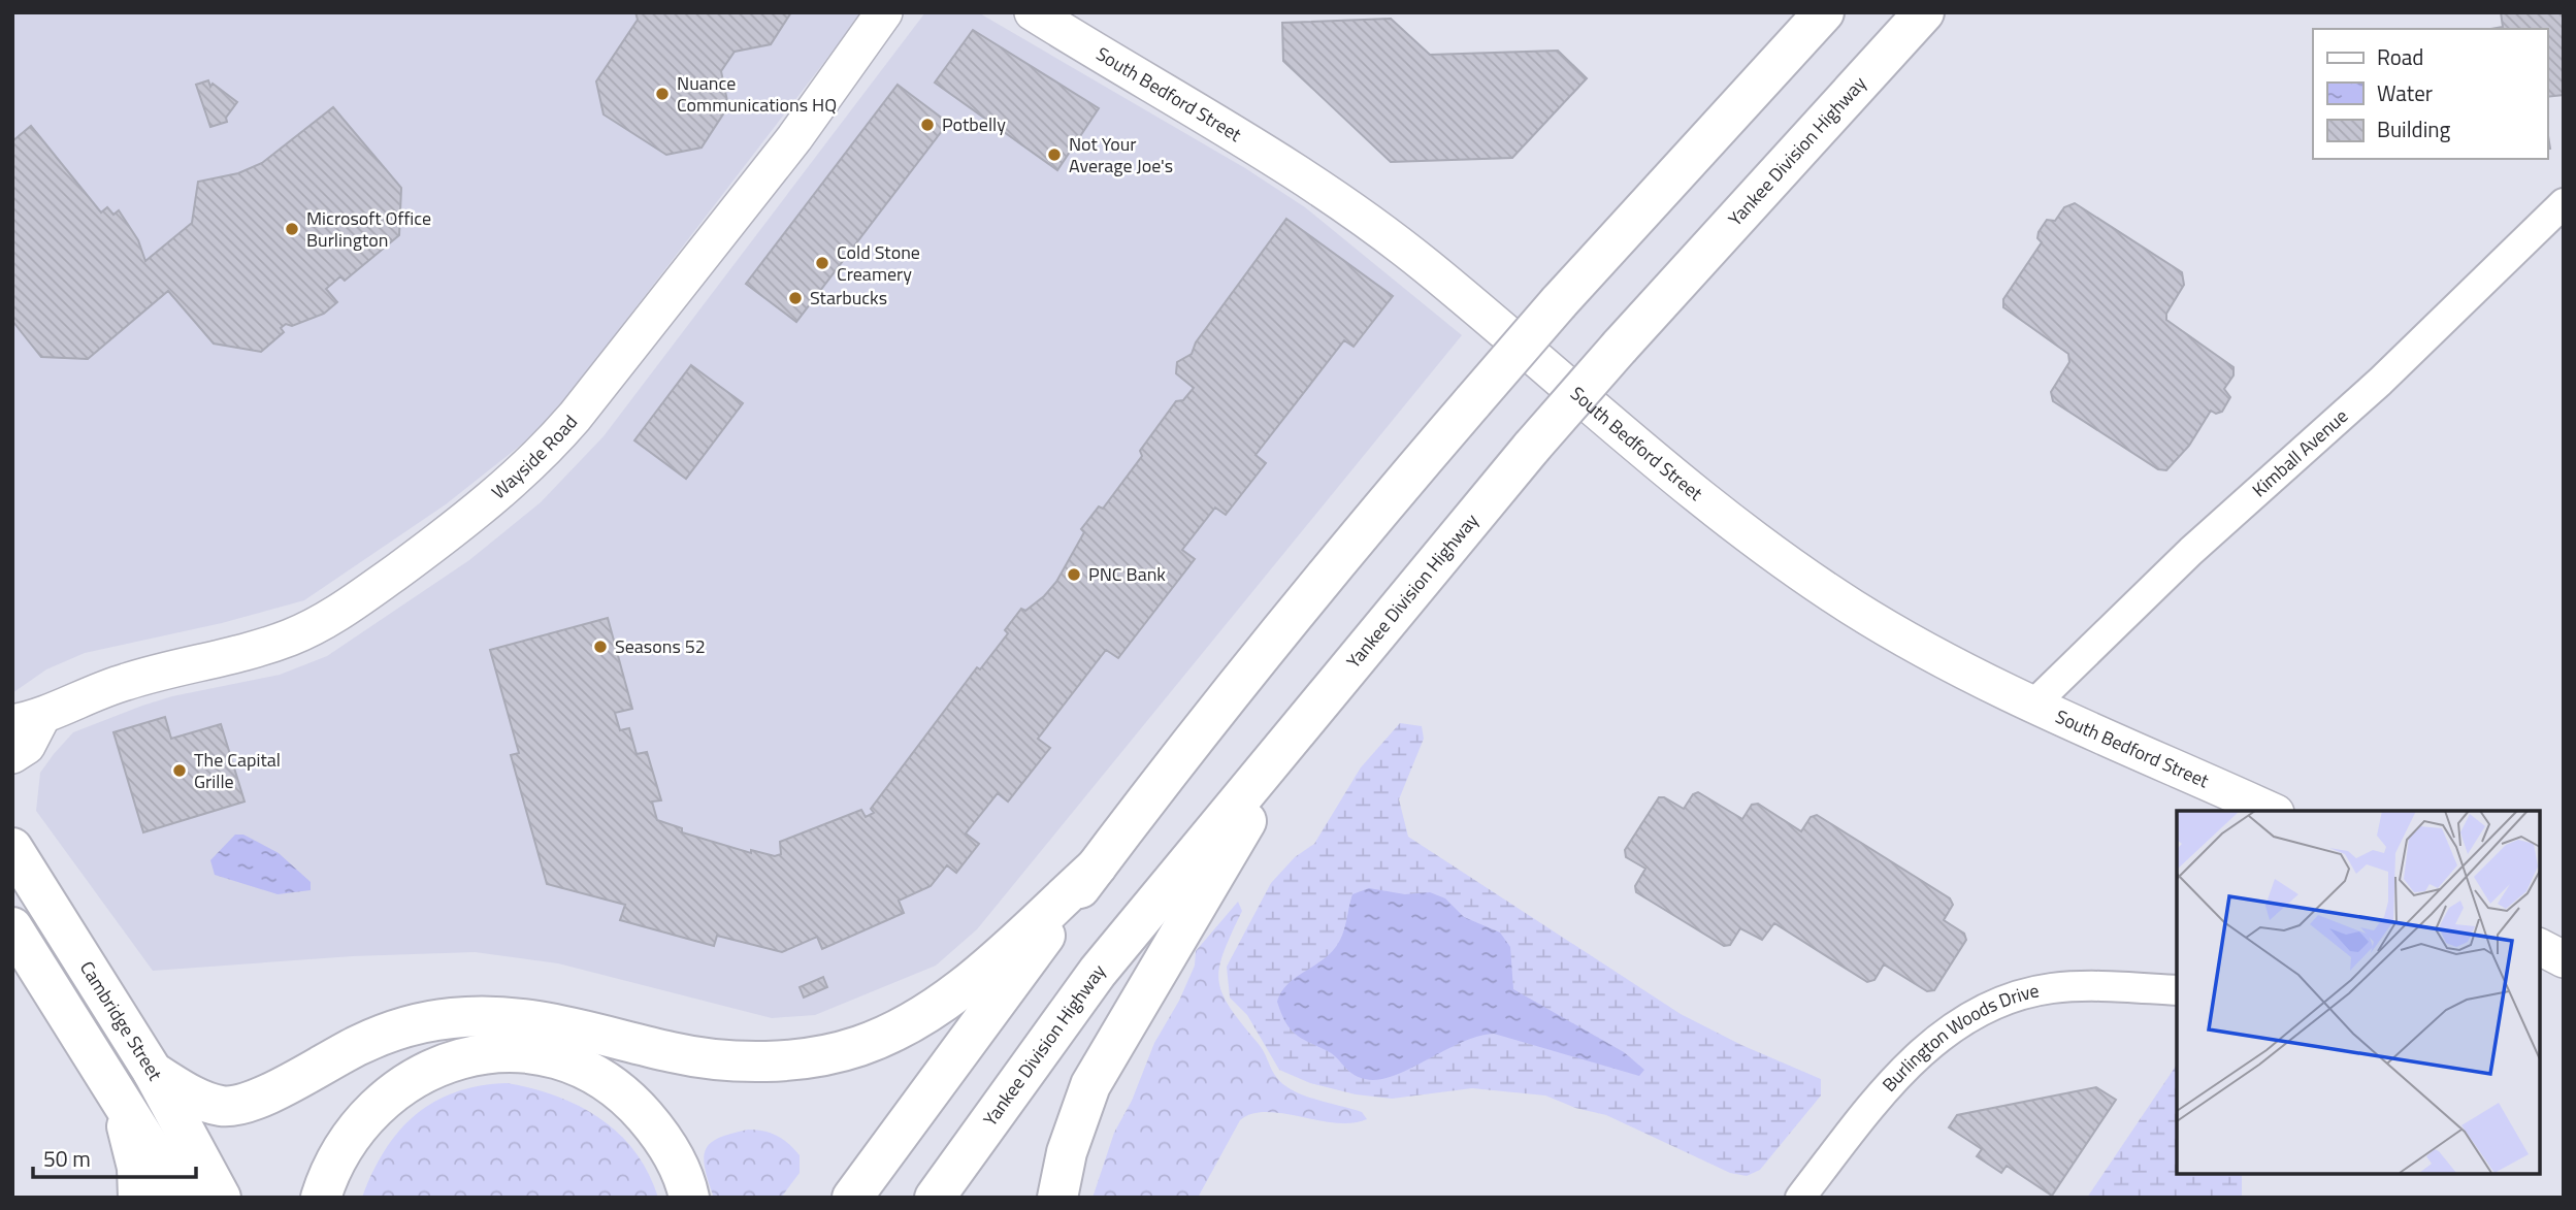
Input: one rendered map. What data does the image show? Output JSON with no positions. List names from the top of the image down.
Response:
{
  "streets": {
    "highway": ["Yankee Division Highway", "Cambridge Street"],
    "main road": ["South Bedford Street", "Wayside Road"],
    "street": ["Kimball Avenue", "Burlington Woods Drive"]
  },
  "crossings": [
    ["South Bedford Street", "Kimball Avenue"]
  ],
  "places": [
    "Nuance Communications HQ",
    "Potbelly",
    "Not Your Average Joe's",
    "Microsoft Office Burlington",
    "Cold Stone Creamery",
    "Starbucks",
    "PNC Bank",
    "Seasons 52",
    "The Capital Grille"
  ],
  "legend": ["Road", "Water", "Building"],
  "scale_bar": "50 m"
}
